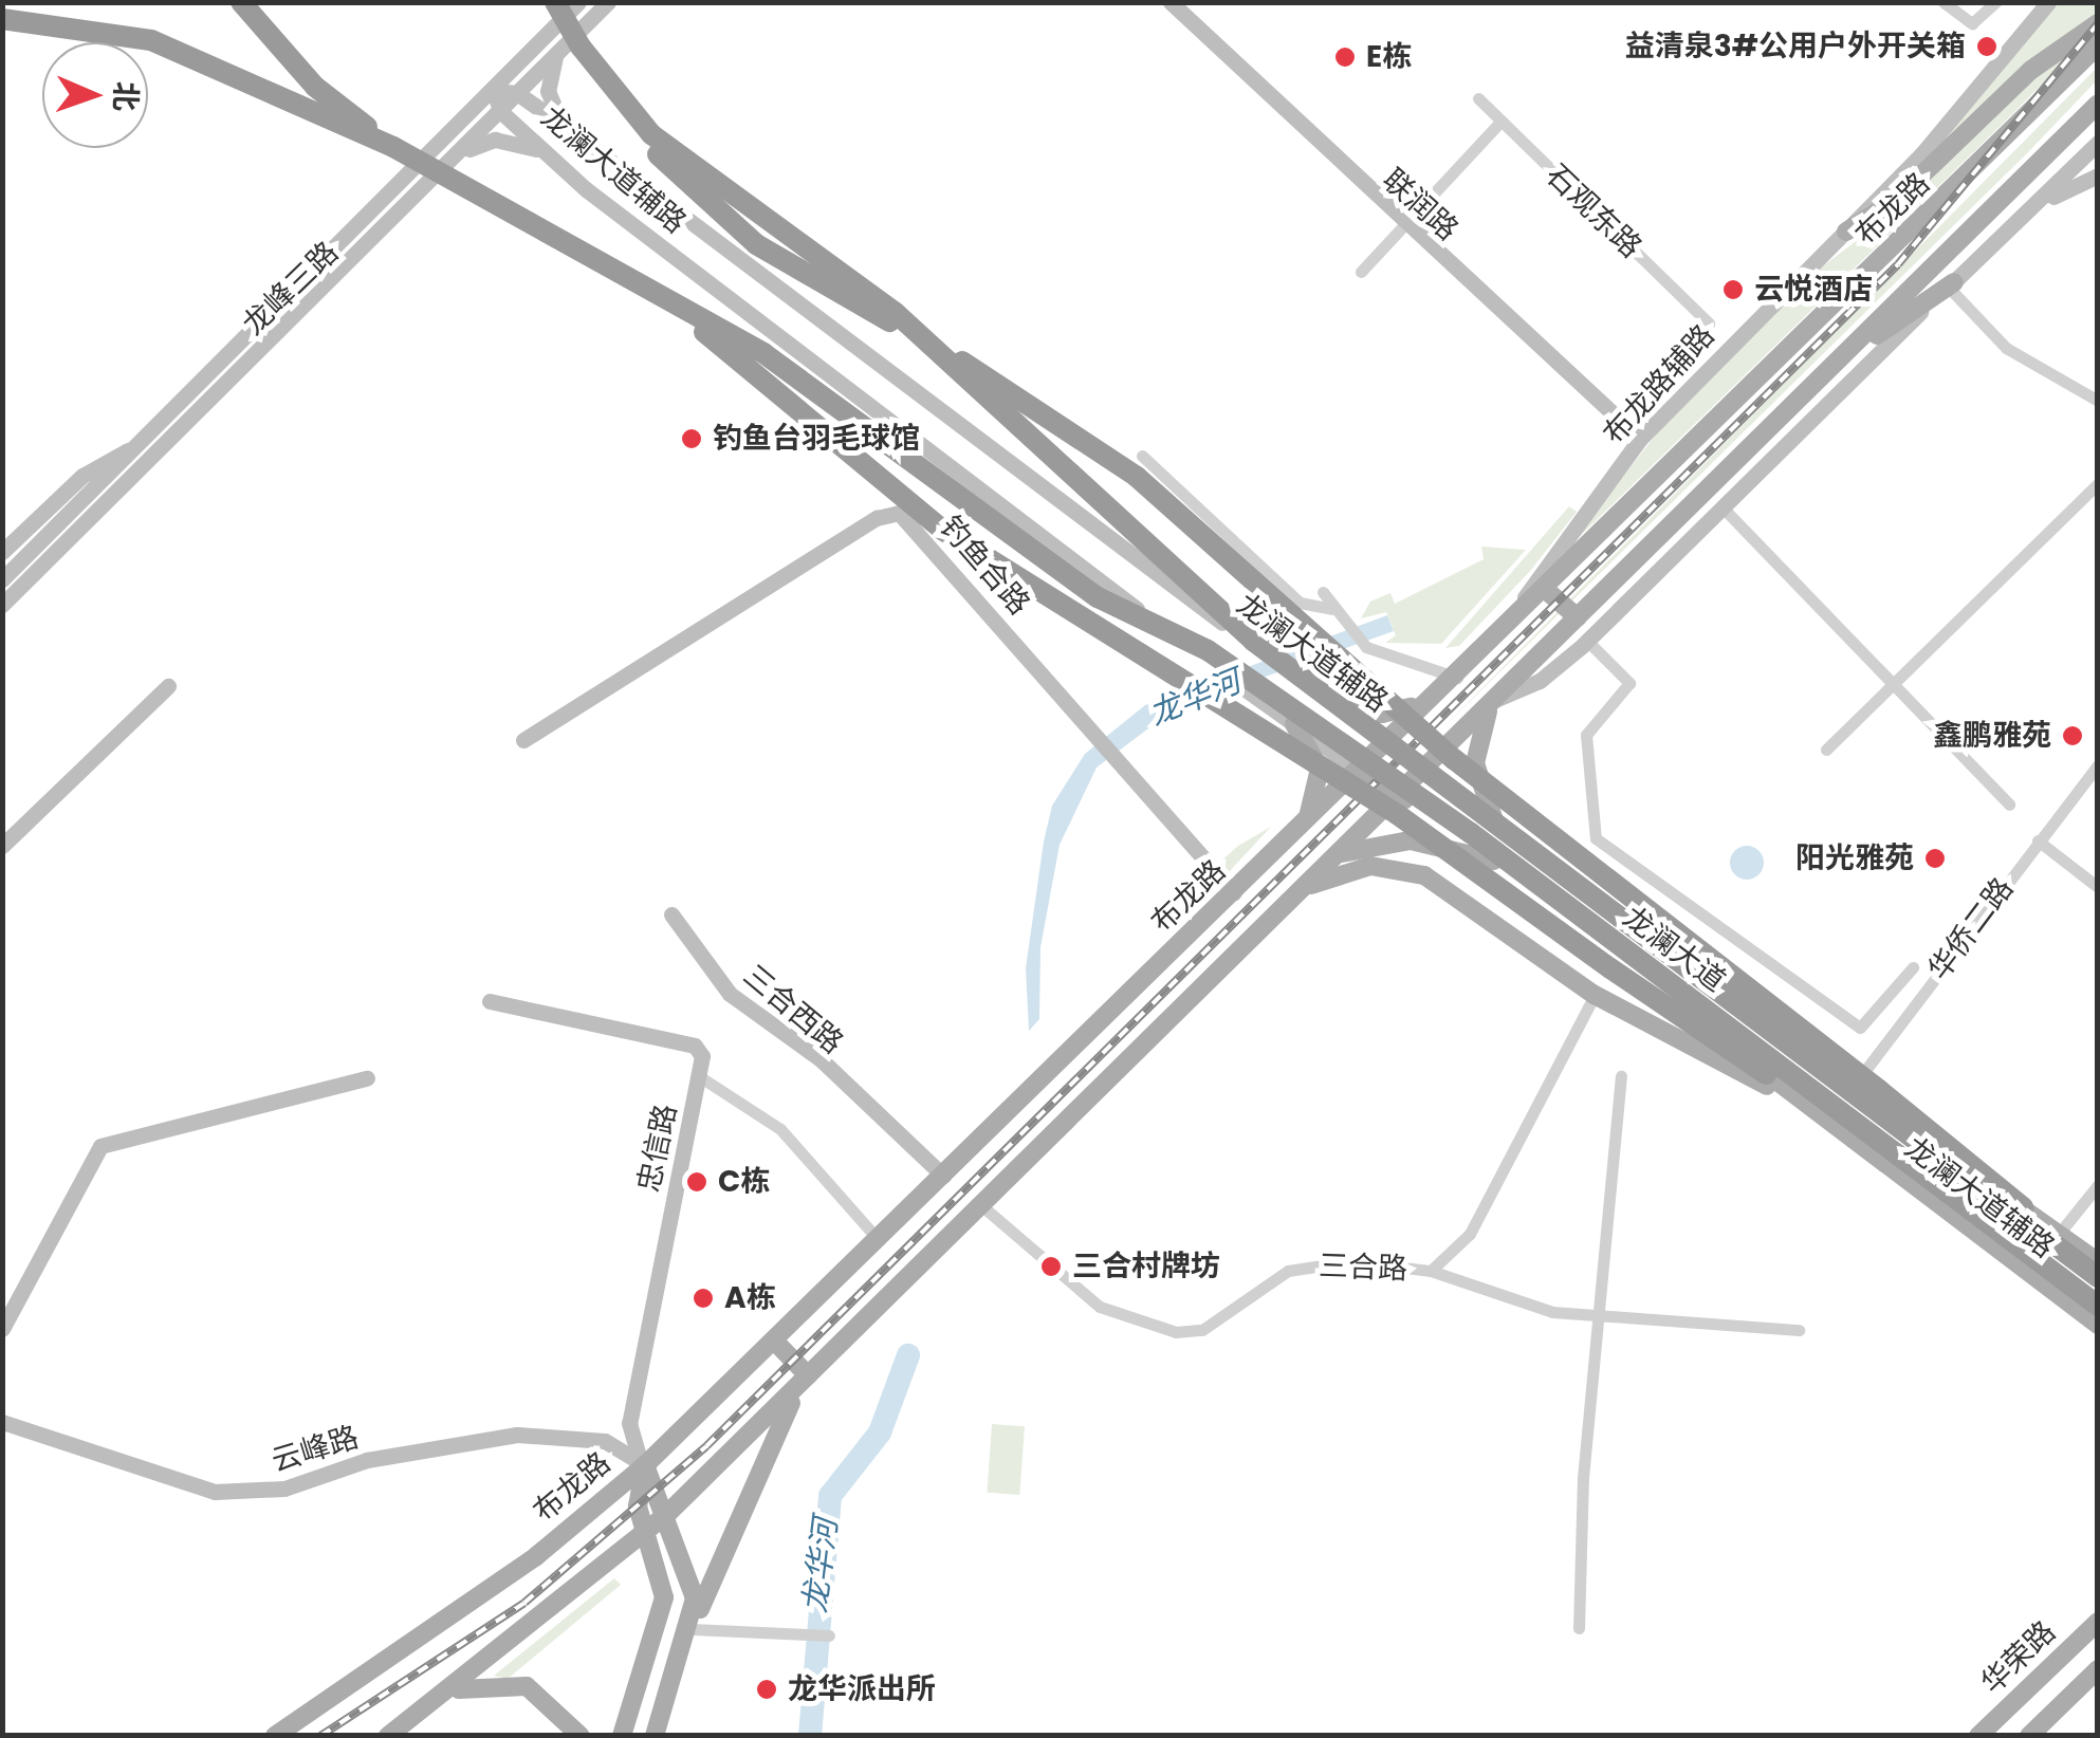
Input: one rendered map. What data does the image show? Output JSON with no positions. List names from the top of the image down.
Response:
{
  "streets": {
    "highway": ["龙澜大道"],
    "main road": [
      "龙澜大道辅路",
      "联润路",
      "布龙路",
      "龙峰三路",
      "布龙路辅路",
      "钓鱼合路",
      "三合西路",
      "忠信路",
      "云峰路",
      "华荣路"
    ],
    "street": ["石观东路", "华侨二路", "三合路"]
  },
  "crossings": [
    ["龙澜大道辅路", "布龙路"],
    ["龙澜大道辅路", "龙峰三路"],
    ["龙澜大道辅路", "华侨二路"],
    ["龙澜大道辅路", "龙澜大道"],
    ["联润路", "布龙路辅路"],
    ["布龙路", "布龙路辅路"],
    ["布龙路", "钓鱼合路"],
    ["布龙路", "三合西路"],
    ["布龙路", "忠信路"],
    ["布龙路", "云峰路"],
    ["龙峰三路", "龙澜大道"],
    ["忠信路", "云峰路"]
  ],
  "water": ["龙华河"],
  "places": [
    "益清泉3#公用户外开关箱",
    "E栋",
    "云悦酒店",
    "钓鱼台羽毛球馆",
    "鑫鹏雅苑",
    "阳光雅苑",
    "C栋",
    "三合村牌坊",
    "A栋",
    "龙华派出所"
  ],
  "north": "right"
}
